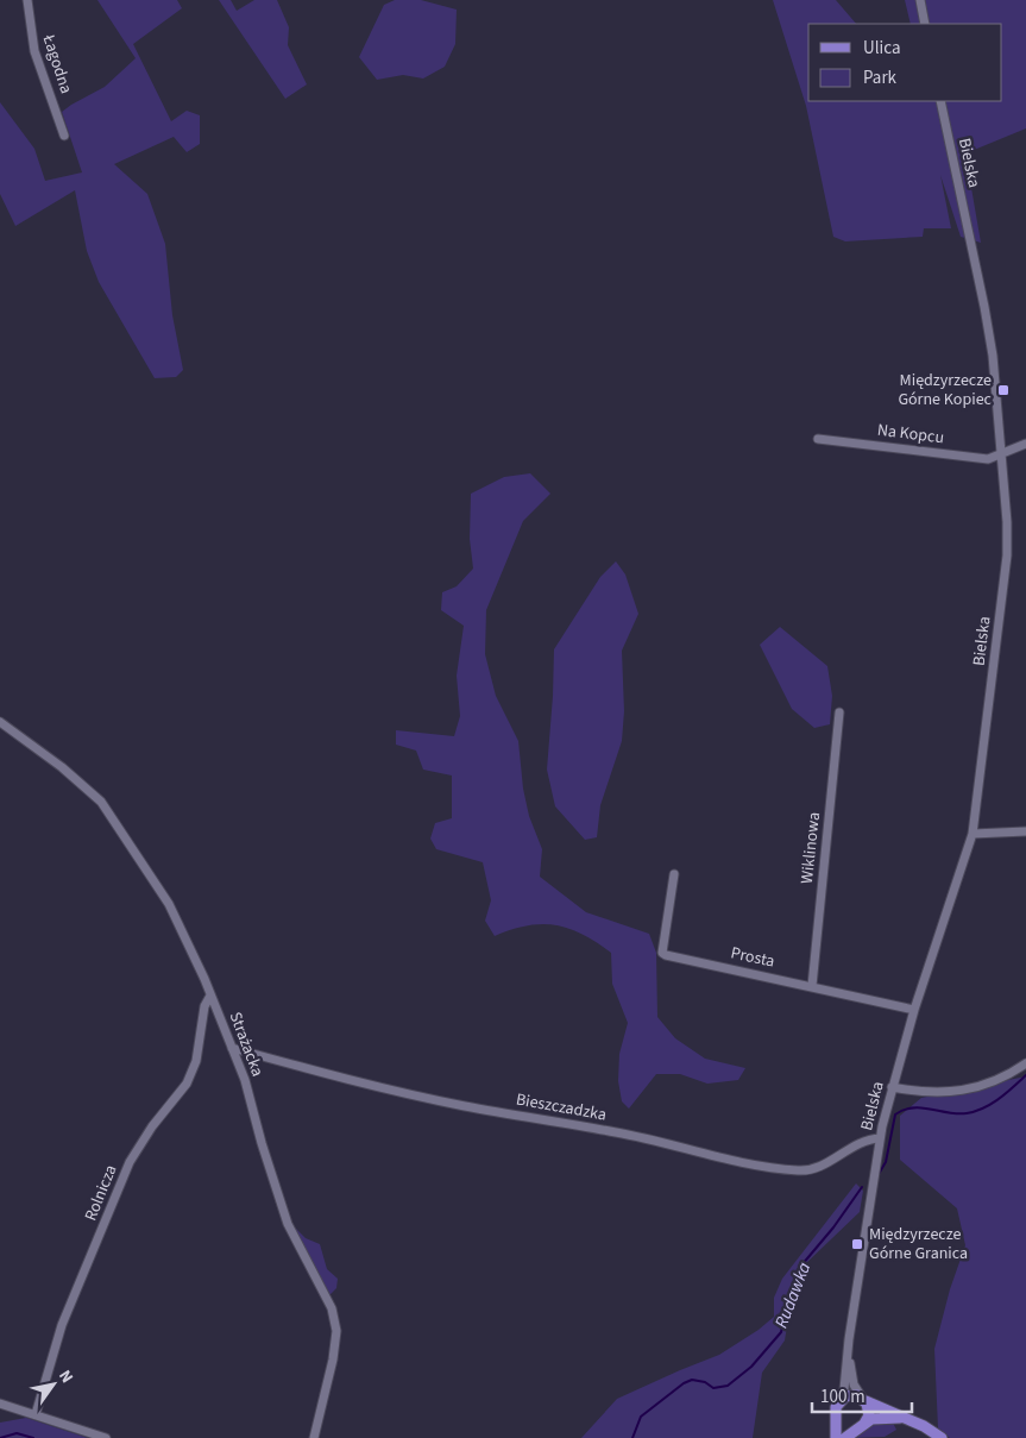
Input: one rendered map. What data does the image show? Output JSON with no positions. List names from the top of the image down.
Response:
{
  "streets": {
    "street": [
      "Łagodna",
      "Bielska",
      "Na Kopcu",
      "Wiklinowa",
      "Prosta",
      "Strażacka",
      "Bieszczadzka",
      "Rolnicza"
    ]
  },
  "crossings": [
    ["Bielska", "Na Kopcu"],
    ["Bielska", "Prosta"],
    ["Bielska", "Bieszczadzka"],
    ["Wiklinowa", "Prosta"],
    ["Strażacka", "Bieszczadzka"],
    ["Strażacka", "Rolnicza"]
  ],
  "water": ["Rudawka"],
  "places": {
    "transit": ["Międzyrzecze Górne Kopiec", "Międzyrzecze Górne Granica"]
  },
  "legend": ["Ulica", "Park"],
  "scale_bar": "100 m",
  "north": "top right"
}
